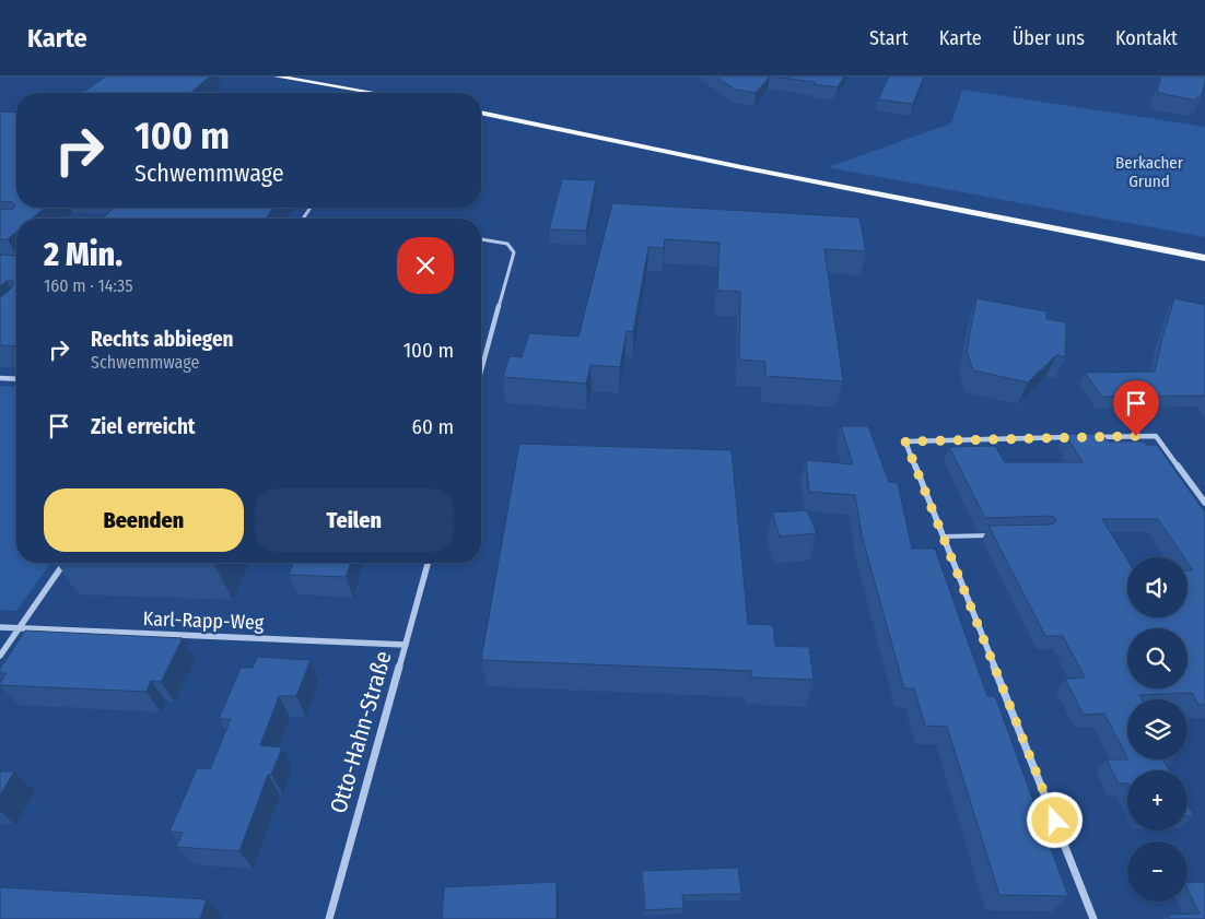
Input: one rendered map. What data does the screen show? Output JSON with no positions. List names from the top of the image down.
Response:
{
  "streets": {
    "street": ["Karl-Rapp-Weg", "Otto-Hahn-Straße"]
  },
  "crossings": [
    ["Karl-Rapp-Weg", "Otto-Hahn-Straße"]
  ],
  "parks": ["Berkacher Grund"],
  "page": {
    "header": "Karte",
    "nav": [
      "Start",
      "Karte",
      "Über uns",
      "Kontakt"
    ],
    "turn": ["100 m", "Schwemmwage"],
    "heading": ["2 Min.", "160 m · 14:35"],
    "list": [
      {
        "name": "Rechts abbiegen",
        "note": "Schwemmwage",
        "value": "100 m"
      },
      {
        "name": "Ziel erreicht",
        "value": "60 m"
      }
    ],
    "buttons": ["Beenden", "Teilen"],
    "map_buttons": ["+", "−"]
  }
}
